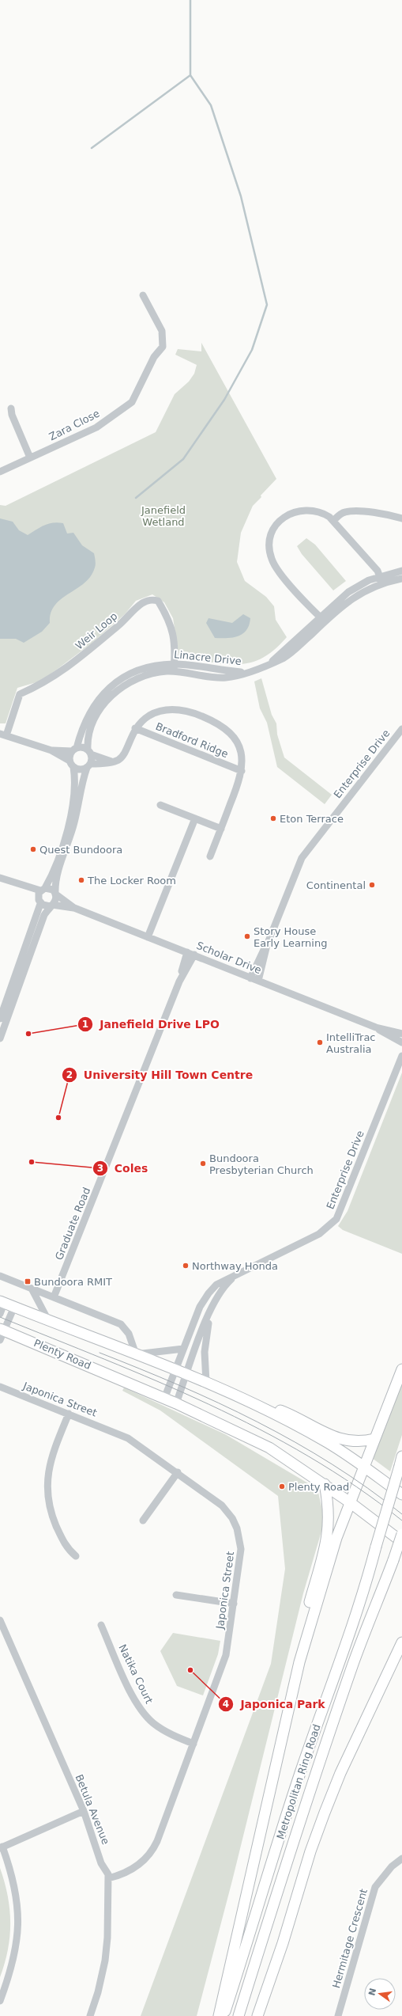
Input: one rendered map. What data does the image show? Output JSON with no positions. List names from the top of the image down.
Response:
{
  "streets": {
    "highway": ["Plenty Road", "Metropolitan Ring Road"],
    "street": [
      "Zara Close",
      "Weir Loop",
      "Linacre Drive",
      "Bradford Ridge",
      "Enterprise Drive",
      "Scholar Drive",
      "Graduate Road",
      "Japonica Street",
      "Natika Court",
      "Betula Avenue",
      "Hermitage Crescent"
    ]
  },
  "crossings": [
    ["Weir Loop", "Linacre Drive"],
    ["Enterprise Drive", "Scholar Drive"],
    ["Enterprise Drive", "Plenty Road"],
    ["Scholar Drive", "Graduate Road"],
    ["Japonica Street", "Natika Court"],
    ["Japonica Street", "Betula Avenue"]
  ],
  "parks": ["Janefield Wetland"],
  "places": {
    "other": [
      "Eton Terrace",
      "Quest Bundoora",
      "The Locker Room",
      "Continental",
      "Story House Early Learning",
      "Janefield Drive LPO",
      "IntelliTrac Australia",
      "University Hill Town Centre",
      "Coles",
      "Bundoora Presbyterian Church",
      "Northway Honda",
      "Plenty Road",
      "Japonica Park"
    ],
    "transit": ["Bundoora RMIT"]
  },
  "north": "left"
}
